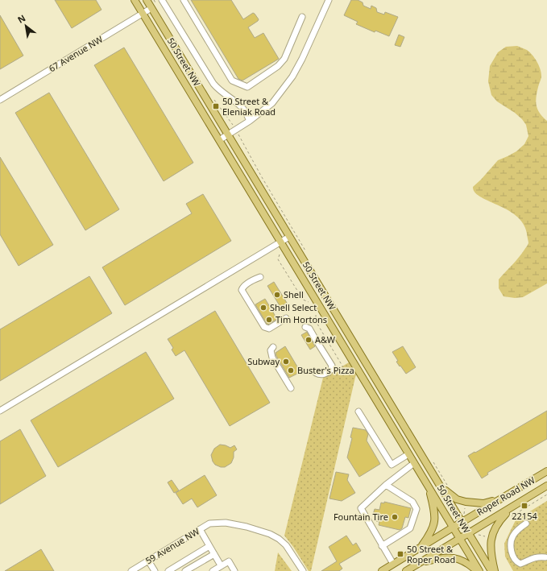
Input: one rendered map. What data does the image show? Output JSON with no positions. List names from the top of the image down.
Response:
{
  "streets": {
    "main road": ["50 Street NW", "Roper Road NW"],
    "street": ["67 Avenue NW", "59 Avenue NW"]
  },
  "crossings": [
    ["67 Avenue NW", "50 Street NW"],
    ["50 Street NW", "Roper Road NW"]
  ],
  "places": {
    "transit": ["50 Street & Eleniak Road", "22154", "50 Street & Roper Road"],
    "other": [
      "Shell",
      "Shell Select",
      "Tim Hortons",
      "A&W",
      "Subway",
      "Buster's Pizza",
      "Fountain Tire"
    ]
  },
  "north": "top left"
}
